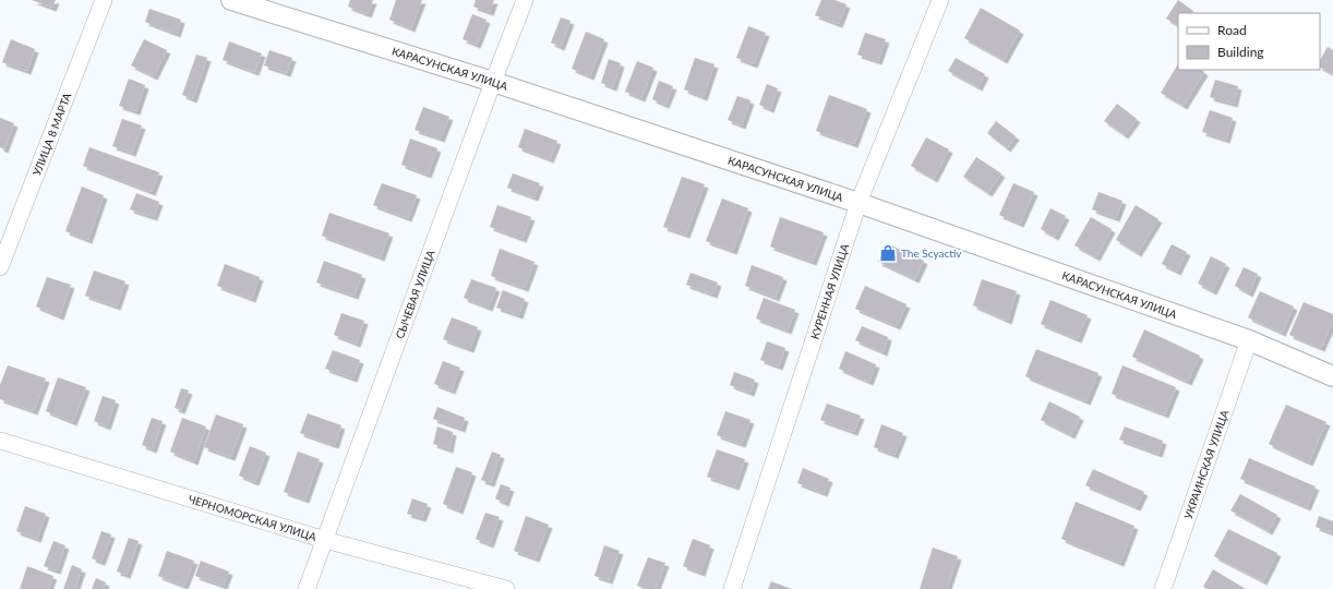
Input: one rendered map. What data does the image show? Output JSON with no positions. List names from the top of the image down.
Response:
{
  "streets": {
    "street": [
      "КАРАСУНСКАЯ УЛИЦА",
      "УЛИЦА 8 МАРТА",
      "КУРЕННАЯ УЛИЦА",
      "СЫЧЕВАЯ УЛИЦА",
      "УКРАИНСКАЯ УЛИЦА",
      "ЧЕРНОМОРСКАЯ УЛИЦА"
    ]
  },
  "crossings": [
    ["КАРАСУНСКАЯ УЛИЦА", "КУРЕННАЯ УЛИЦА"],
    ["КАРАСУНСКАЯ УЛИЦА", "СЫЧЕВАЯ УЛИЦА"],
    ["КАРАСУНСКАЯ УЛИЦА", "УКРАИНСКАЯ УЛИЦА"],
    ["СЫЧЕВАЯ УЛИЦА", "ЧЕРНОМОРСКАЯ УЛИЦА"]
  ],
  "places": {
    "shop": ["The Scyactiv"]
  },
  "legend": ["Road", "Building"]
}
